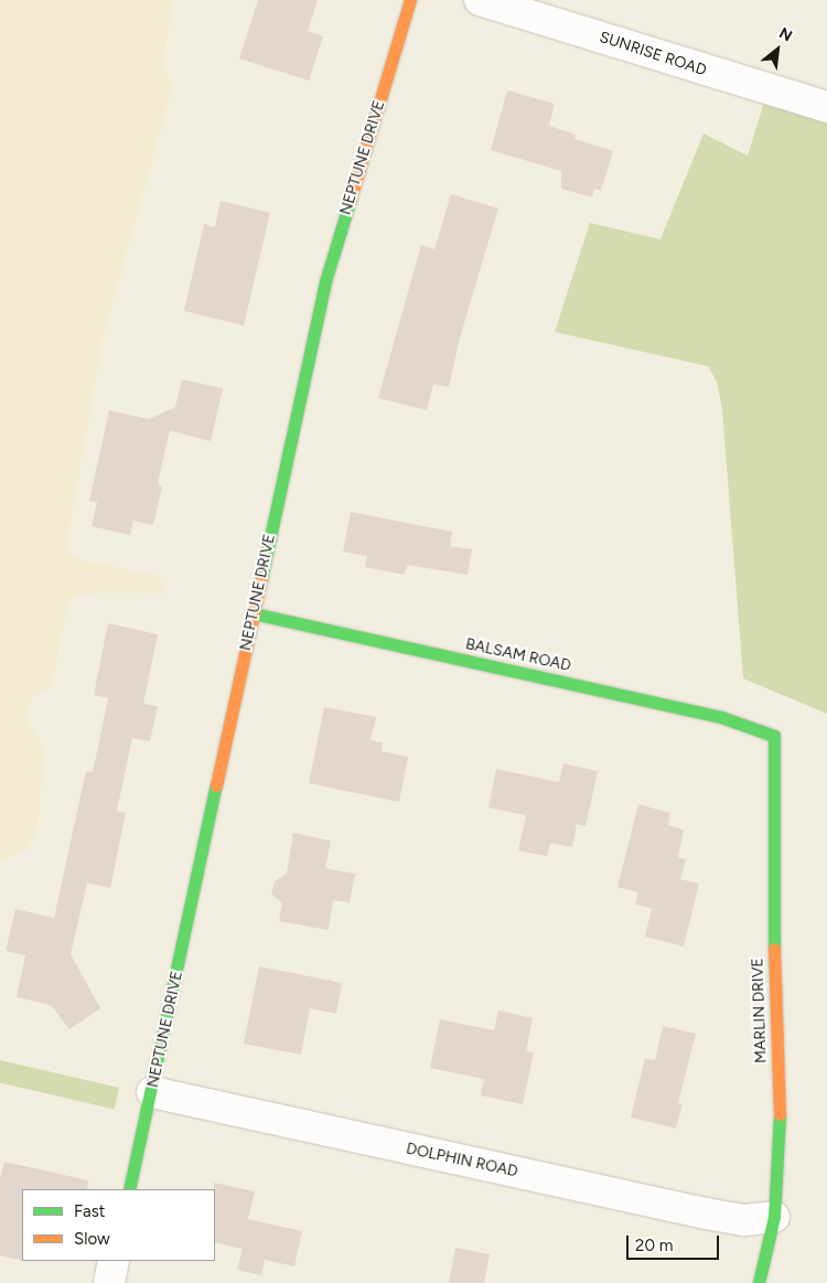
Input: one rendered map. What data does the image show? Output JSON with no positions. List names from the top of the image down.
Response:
{
  "streets": {
    "street": [
      "SUNRISE ROAD",
      "NEPTUNE DRIVE",
      "BALSAM ROAD",
      "MARLIN DRIVE",
      "DOLPHIN ROAD"
    ]
  },
  "crossings": [
    ["NEPTUNE DRIVE", "BALSAM ROAD"],
    ["NEPTUNE DRIVE", "DOLPHIN ROAD"],
    ["BALSAM ROAD", "MARLIN DRIVE"],
    ["MARLIN DRIVE", "DOLPHIN ROAD"]
  ],
  "legend": ["Fast", "Slow"],
  "scale_bar": "20 m",
  "north": "top right"
}
